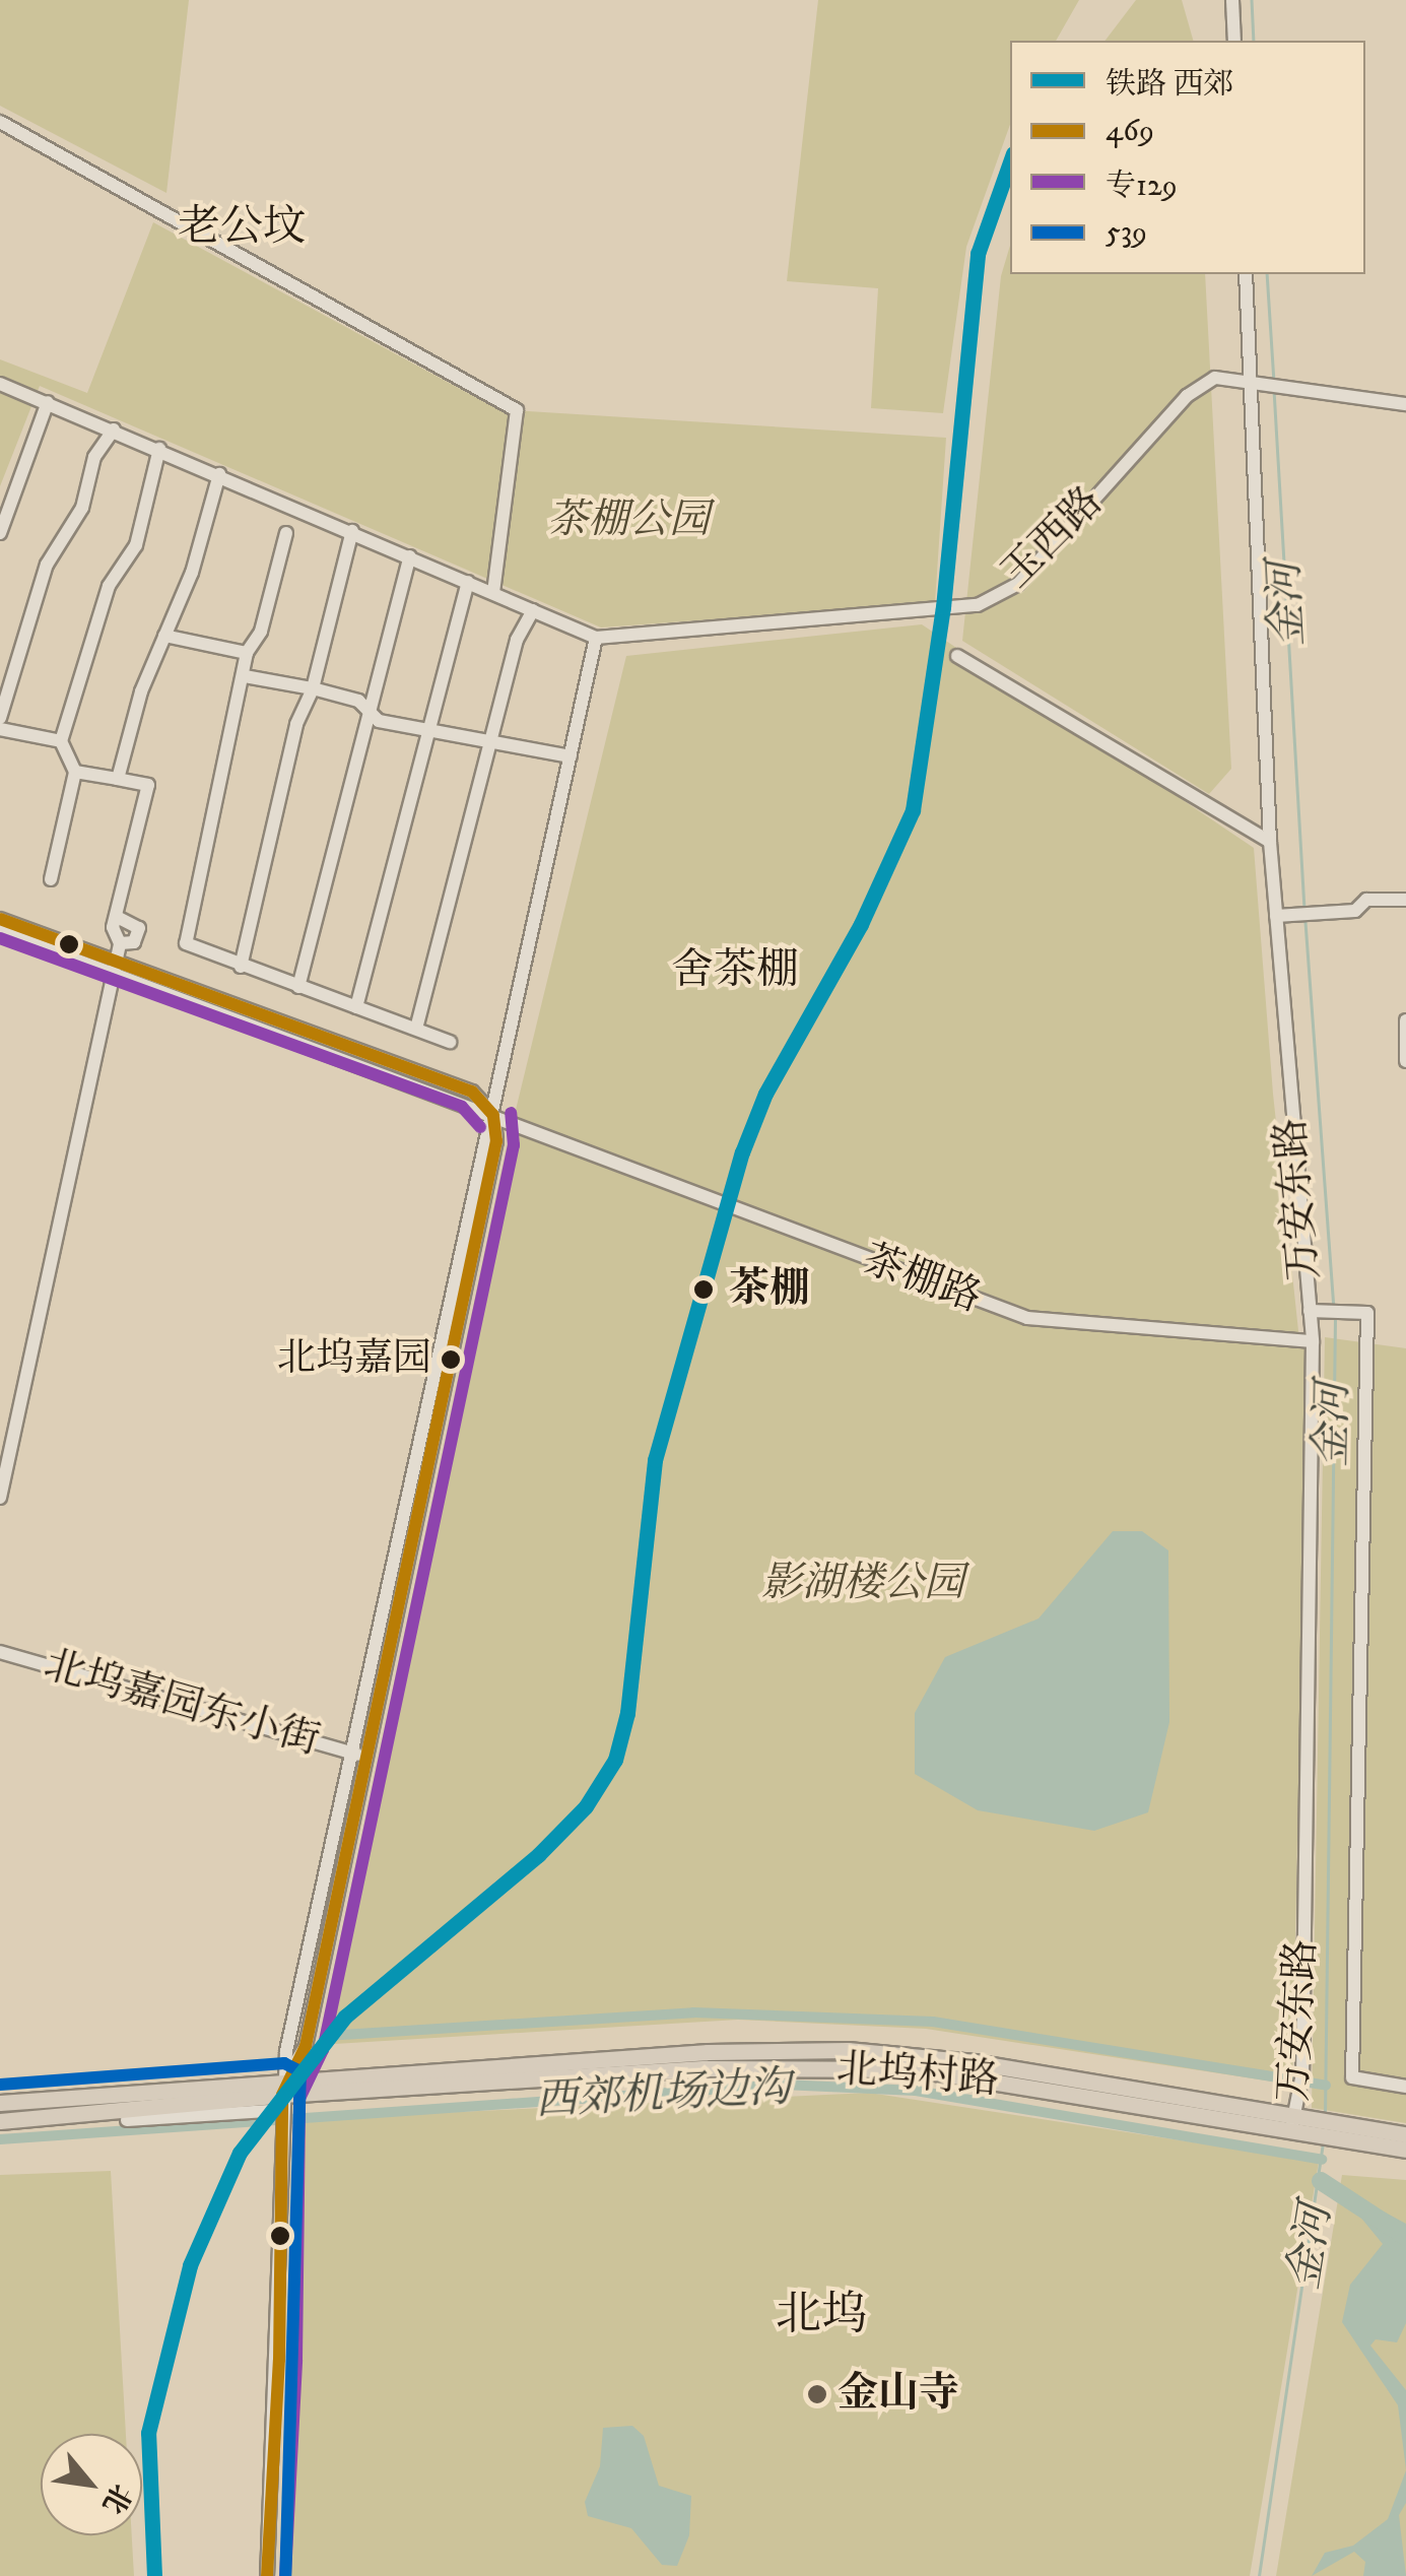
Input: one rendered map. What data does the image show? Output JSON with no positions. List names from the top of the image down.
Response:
{
  "streets": {
    "main road": ["北坞村路"],
    "street": [
      "玉西路",
      "万安东路",
      "茶棚路",
      "北坞嘉园东小街"
    ]
  },
  "crossings": [
    ["玉西路", "万安东路"],
    ["万安东路", "茶棚路"],
    ["万安东路", "北坞村路"]
  ],
  "districts": ["老公坟", "舍茶棚", "北坞"],
  "water": ["金河", "西郊机场边沟"],
  "parks": ["茶棚公园", "影湖楼公园"],
  "places": ["茶棚", "北坞嘉园", "金山寺"],
  "lines": [
    "rail line 西郊",
    "transit line 469",
    "transit line 专129",
    "transit line 539"
  ],
  "legend": [
    "铁路 西郊",
    "469",
    "专129",
    "539"
  ],
  "north": "bottom right"
}
